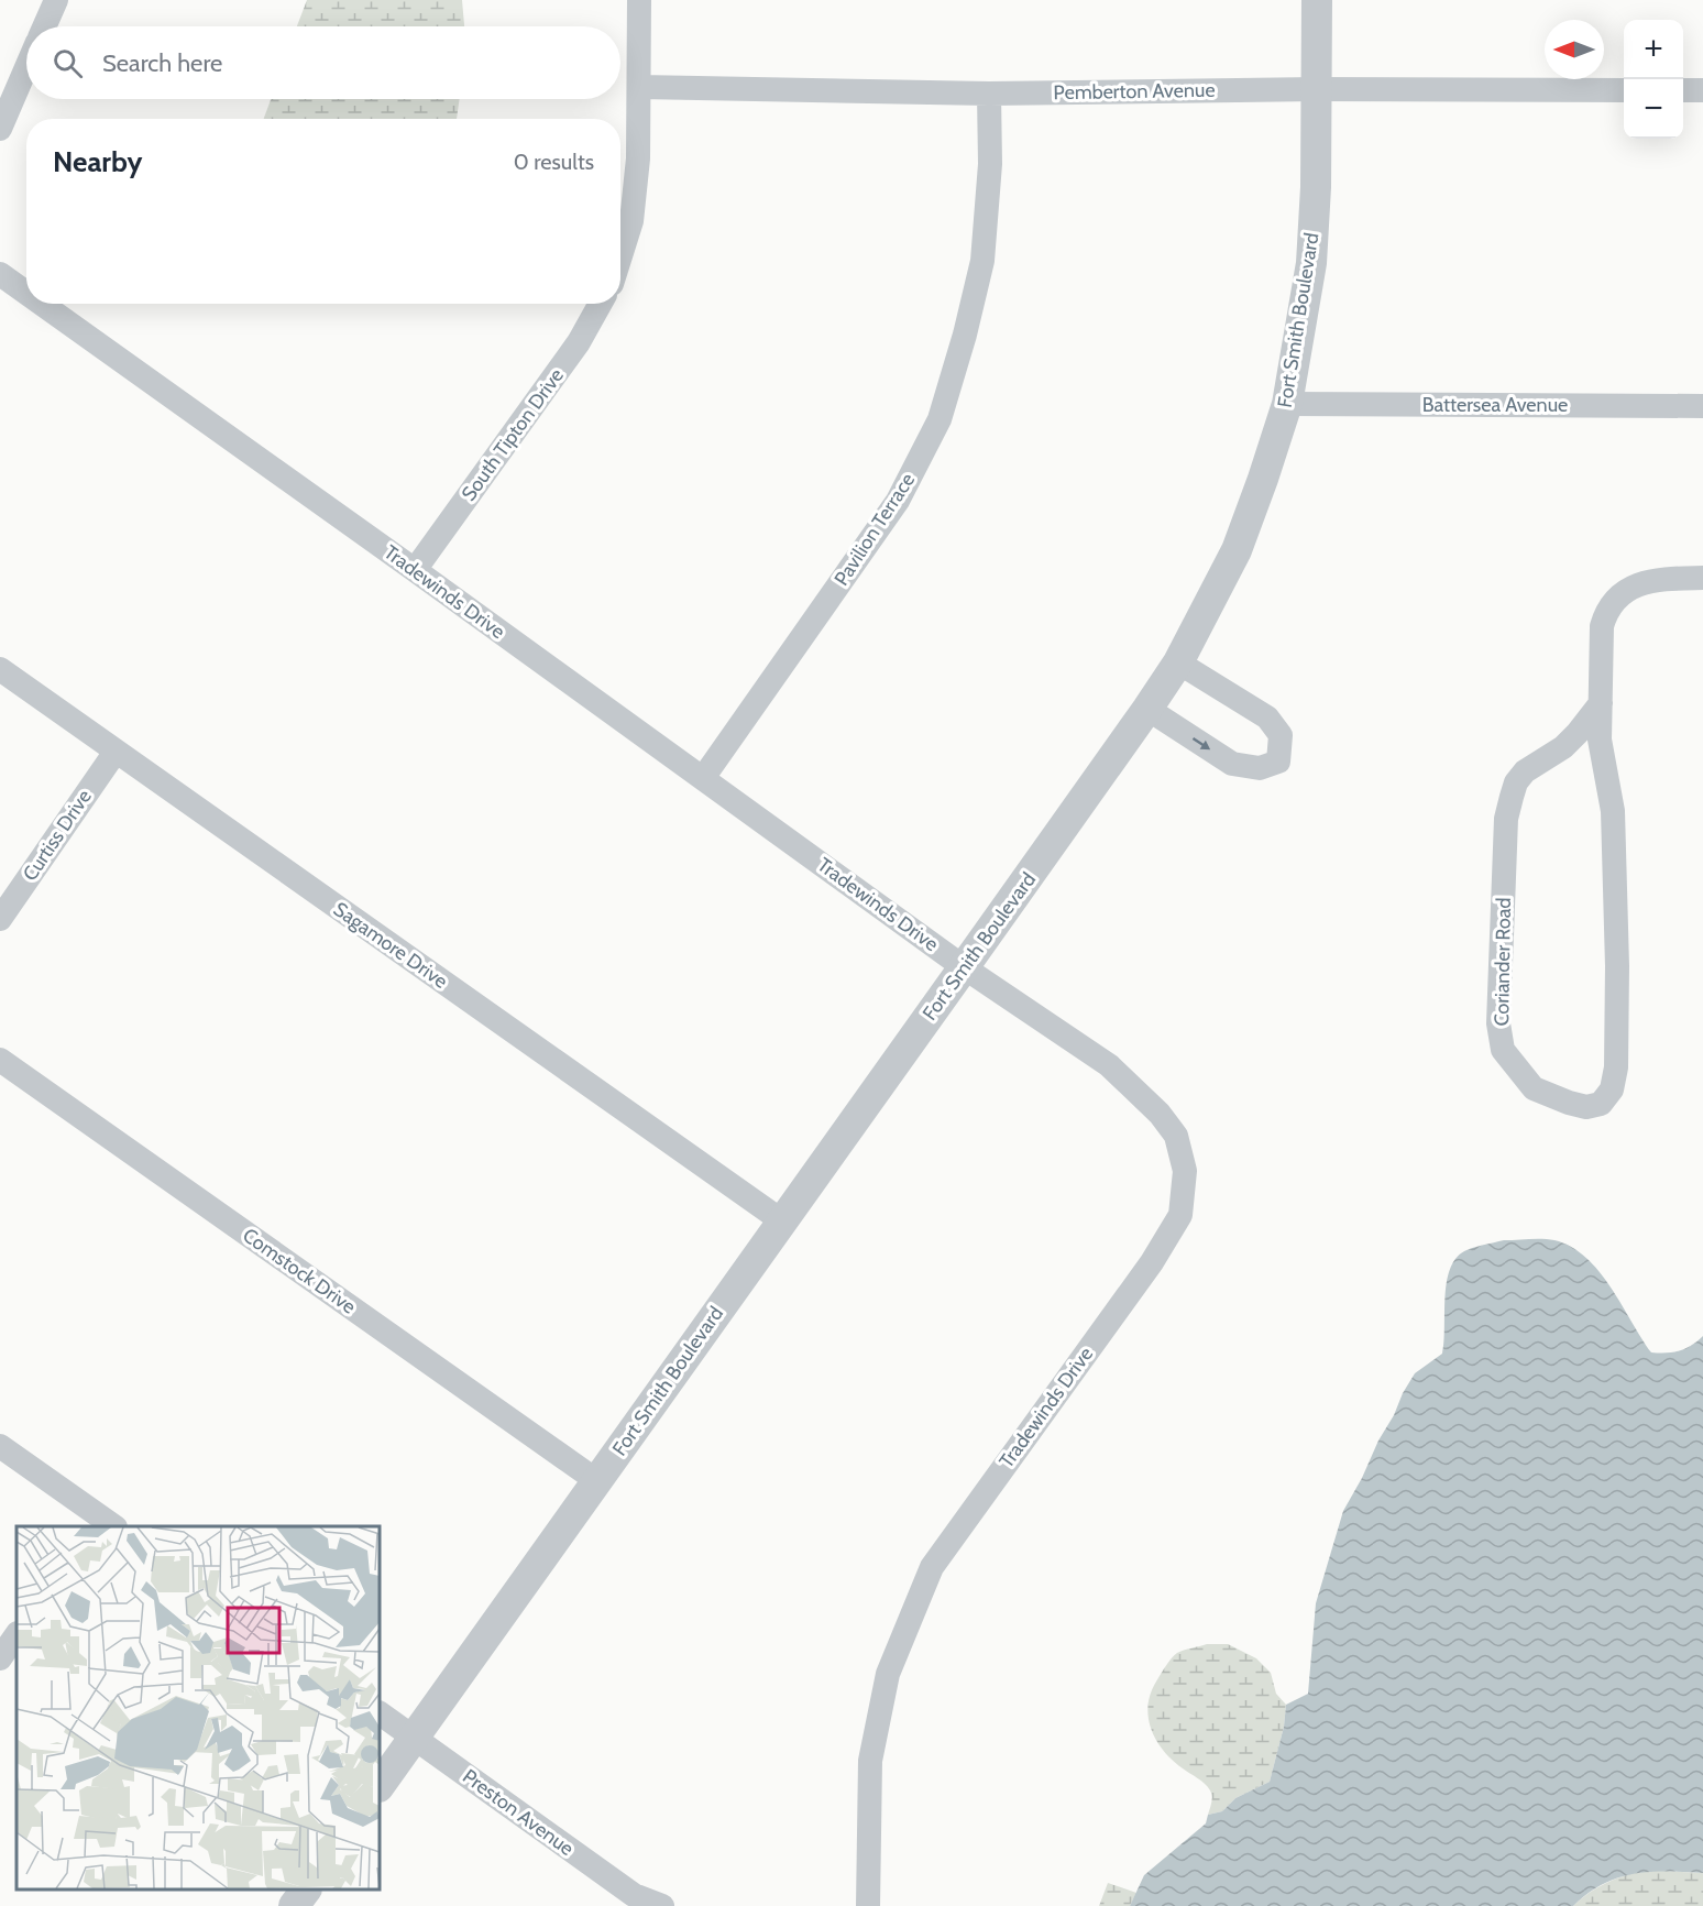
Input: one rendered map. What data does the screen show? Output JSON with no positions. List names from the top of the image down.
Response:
{
  "streets": {
    "street": [
      "Pemberton Avenue",
      "Fort Smith Boulevard",
      "Battersea Avenue",
      "South Tipton Drive",
      "Pavilion Terrace",
      "Tradewinds Drive",
      "Curtiss Drive",
      "Sagamore Drive",
      "Coriander Road",
      "Comstock Drive",
      "Preston Avenue"
    ]
  },
  "crossings": [
    ["Pemberton Avenue", "Fort Smith Boulevard"],
    ["Pemberton Avenue", "Pavilion Terrace"],
    ["Fort Smith Boulevard", "Battersea Avenue"],
    ["Fort Smith Boulevard", "Tradewinds Drive"],
    ["Fort Smith Boulevard", "Sagamore Drive"],
    ["Fort Smith Boulevard", "Comstock Drive"],
    ["Fort Smith Boulevard", "Preston Avenue"],
    ["South Tipton Drive", "Tradewinds Drive"],
    ["Pavilion Terrace", "Tradewinds Drive"],
    ["Curtiss Drive", "Sagamore Drive"]
  ],
  "north": "left",
  "page": {
    "map_buttons": ["+", "−"],
    "search": "Search here",
    "heading": ["Nearby", "0 results"]
  }
}
